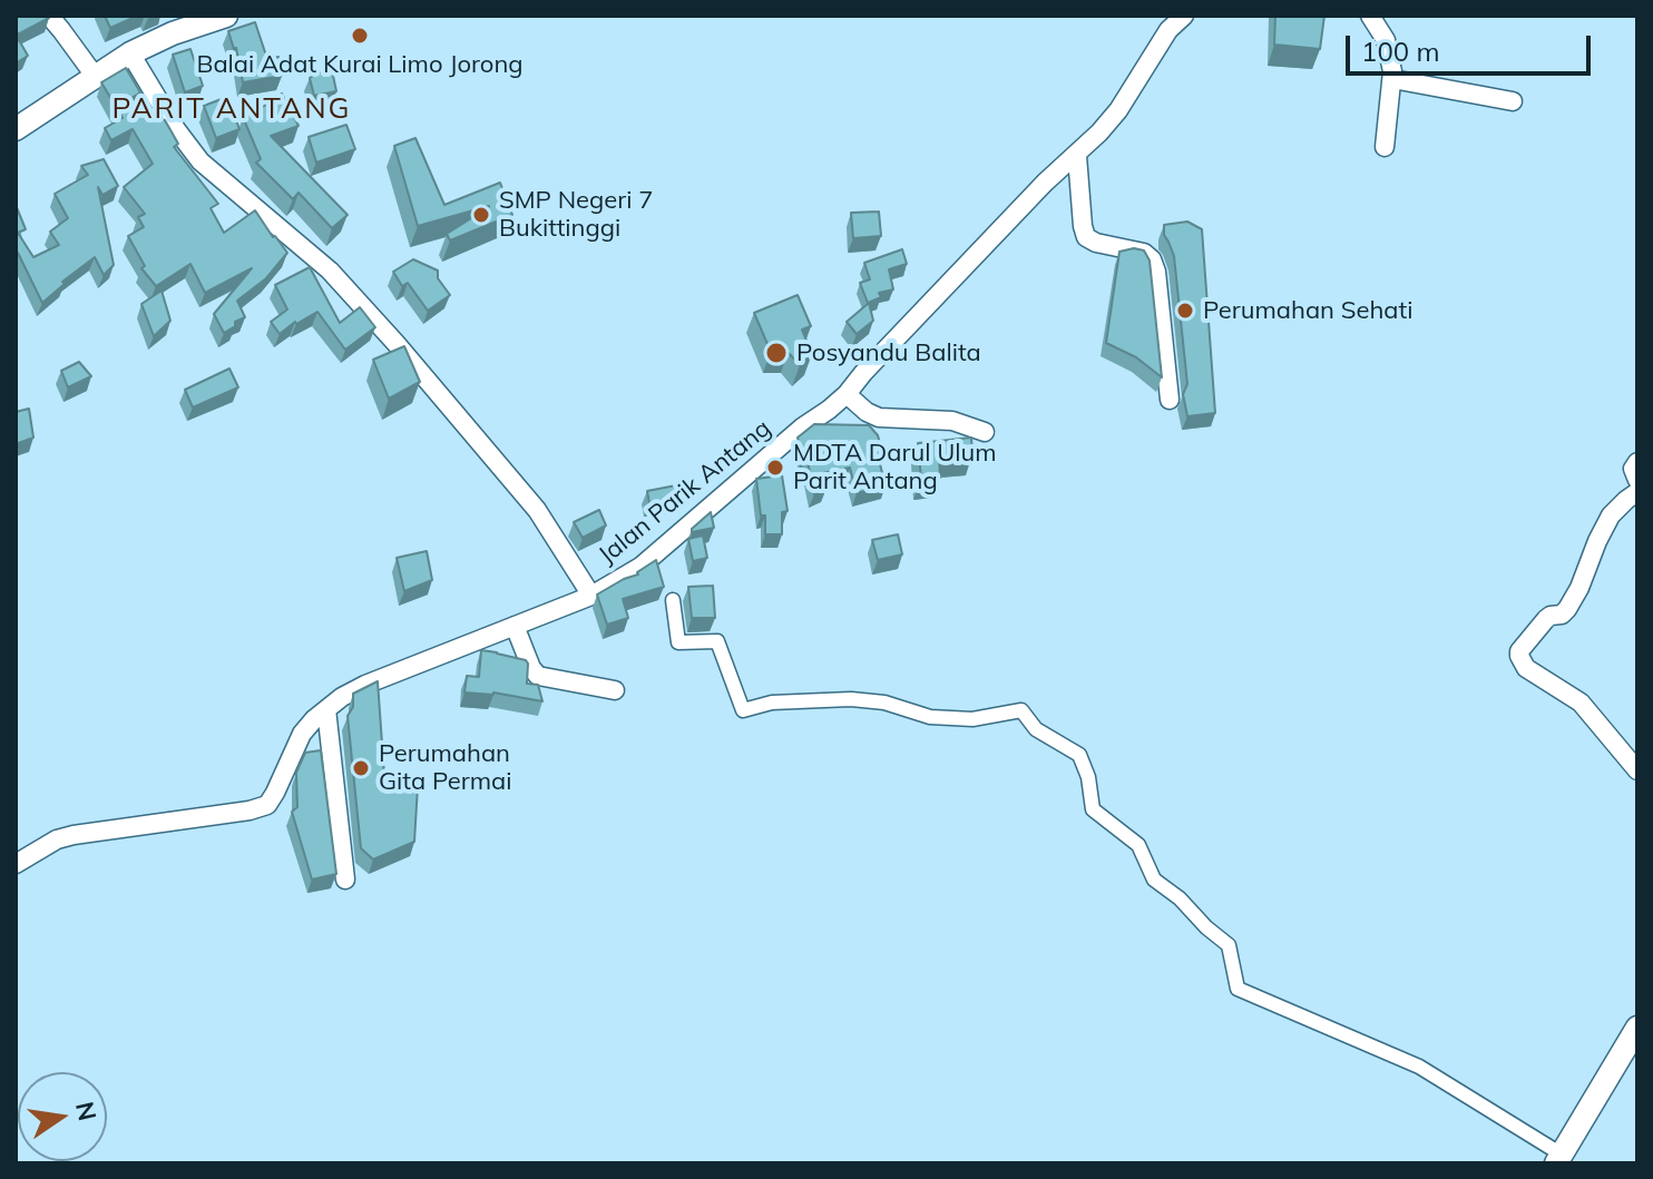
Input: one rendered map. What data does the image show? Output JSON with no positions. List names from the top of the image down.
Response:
{
  "streets": {
    "street": ["Jalan Parik Antang"]
  },
  "districts": ["PARIT ANTANG"],
  "places": [
    "Balai Adat Kurai Limo Jorong",
    "SMP Negeri 7 Bukittinggi",
    "Perumahan Sehati",
    "Posyandu Balita",
    "MDTA Darul Ulum Parit Antang",
    "Perumahan Gita Permai"
  ],
  "scale_bar": "100 m",
  "north": "right"
}
